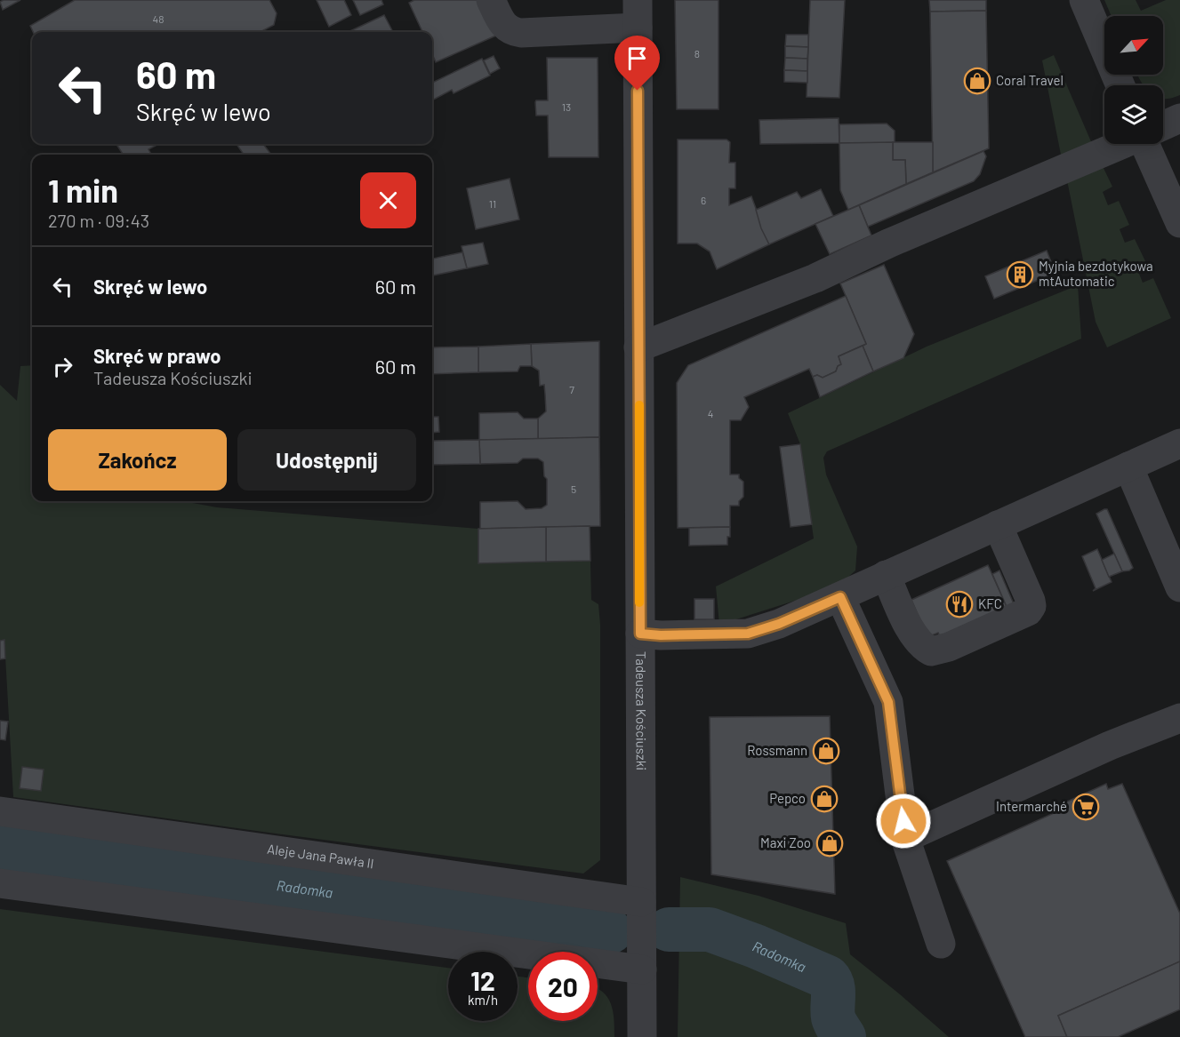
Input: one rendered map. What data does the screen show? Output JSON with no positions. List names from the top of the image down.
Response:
{
  "streets": {
    "street": ["Tadeusza Kościuszki", "Aleje Jana Pawła II"]
  },
  "crossings": [
    ["Tadeusza Kościuszki", "Aleje Jana Pawła II"]
  ],
  "water": ["Radomka"],
  "places": {
    "shop": [
      "Coral Travel",
      "Rossmann",
      "Pepco",
      "Maxi Zoo"
    ],
    "building": ["Myjnia bezdotykowa mtAutomatic"],
    "restaurant": ["KFC"],
    "supermarket": ["Intermarché"]
  },
  "house_numbers": [
    "48",
    "8",
    "13",
    "6",
    "11",
    "7",
    "4",
    "5"
  ],
  "north": "top right",
  "page": {
    "turn": ["60 m", "Skręć w lewo"],
    "heading": ["1 min", "270 m · 09:43"],
    "list": [
      {
        "name": "Skręć w lewo",
        "value": "60 m"
      },
      {
        "name": "Skręć w prawo",
        "note": "Tadeusza Kościuszki",
        "value": "60 m"
      }
    ],
    "buttons": ["Zakończ", "Udostępnij"],
    "speed": "12 km/h",
    "limit": "20"
  }
}
